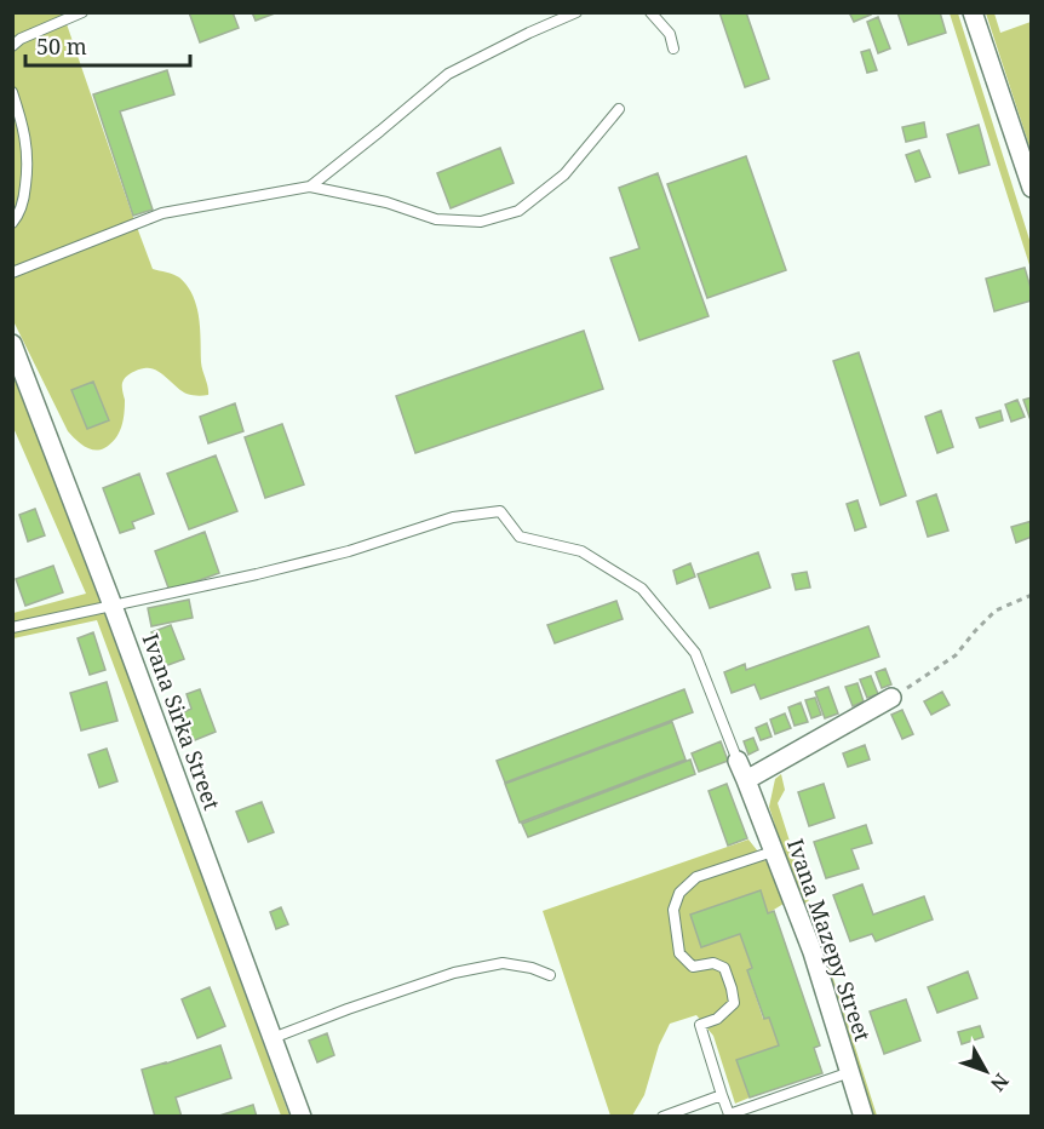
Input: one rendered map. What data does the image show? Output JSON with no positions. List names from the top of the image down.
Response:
{
  "streets": {
    "street": ["Ivana Sirka Street", "Ivana Mazepy Street"]
  },
  "scale_bar": "50 m",
  "north": "bottom right"
}
